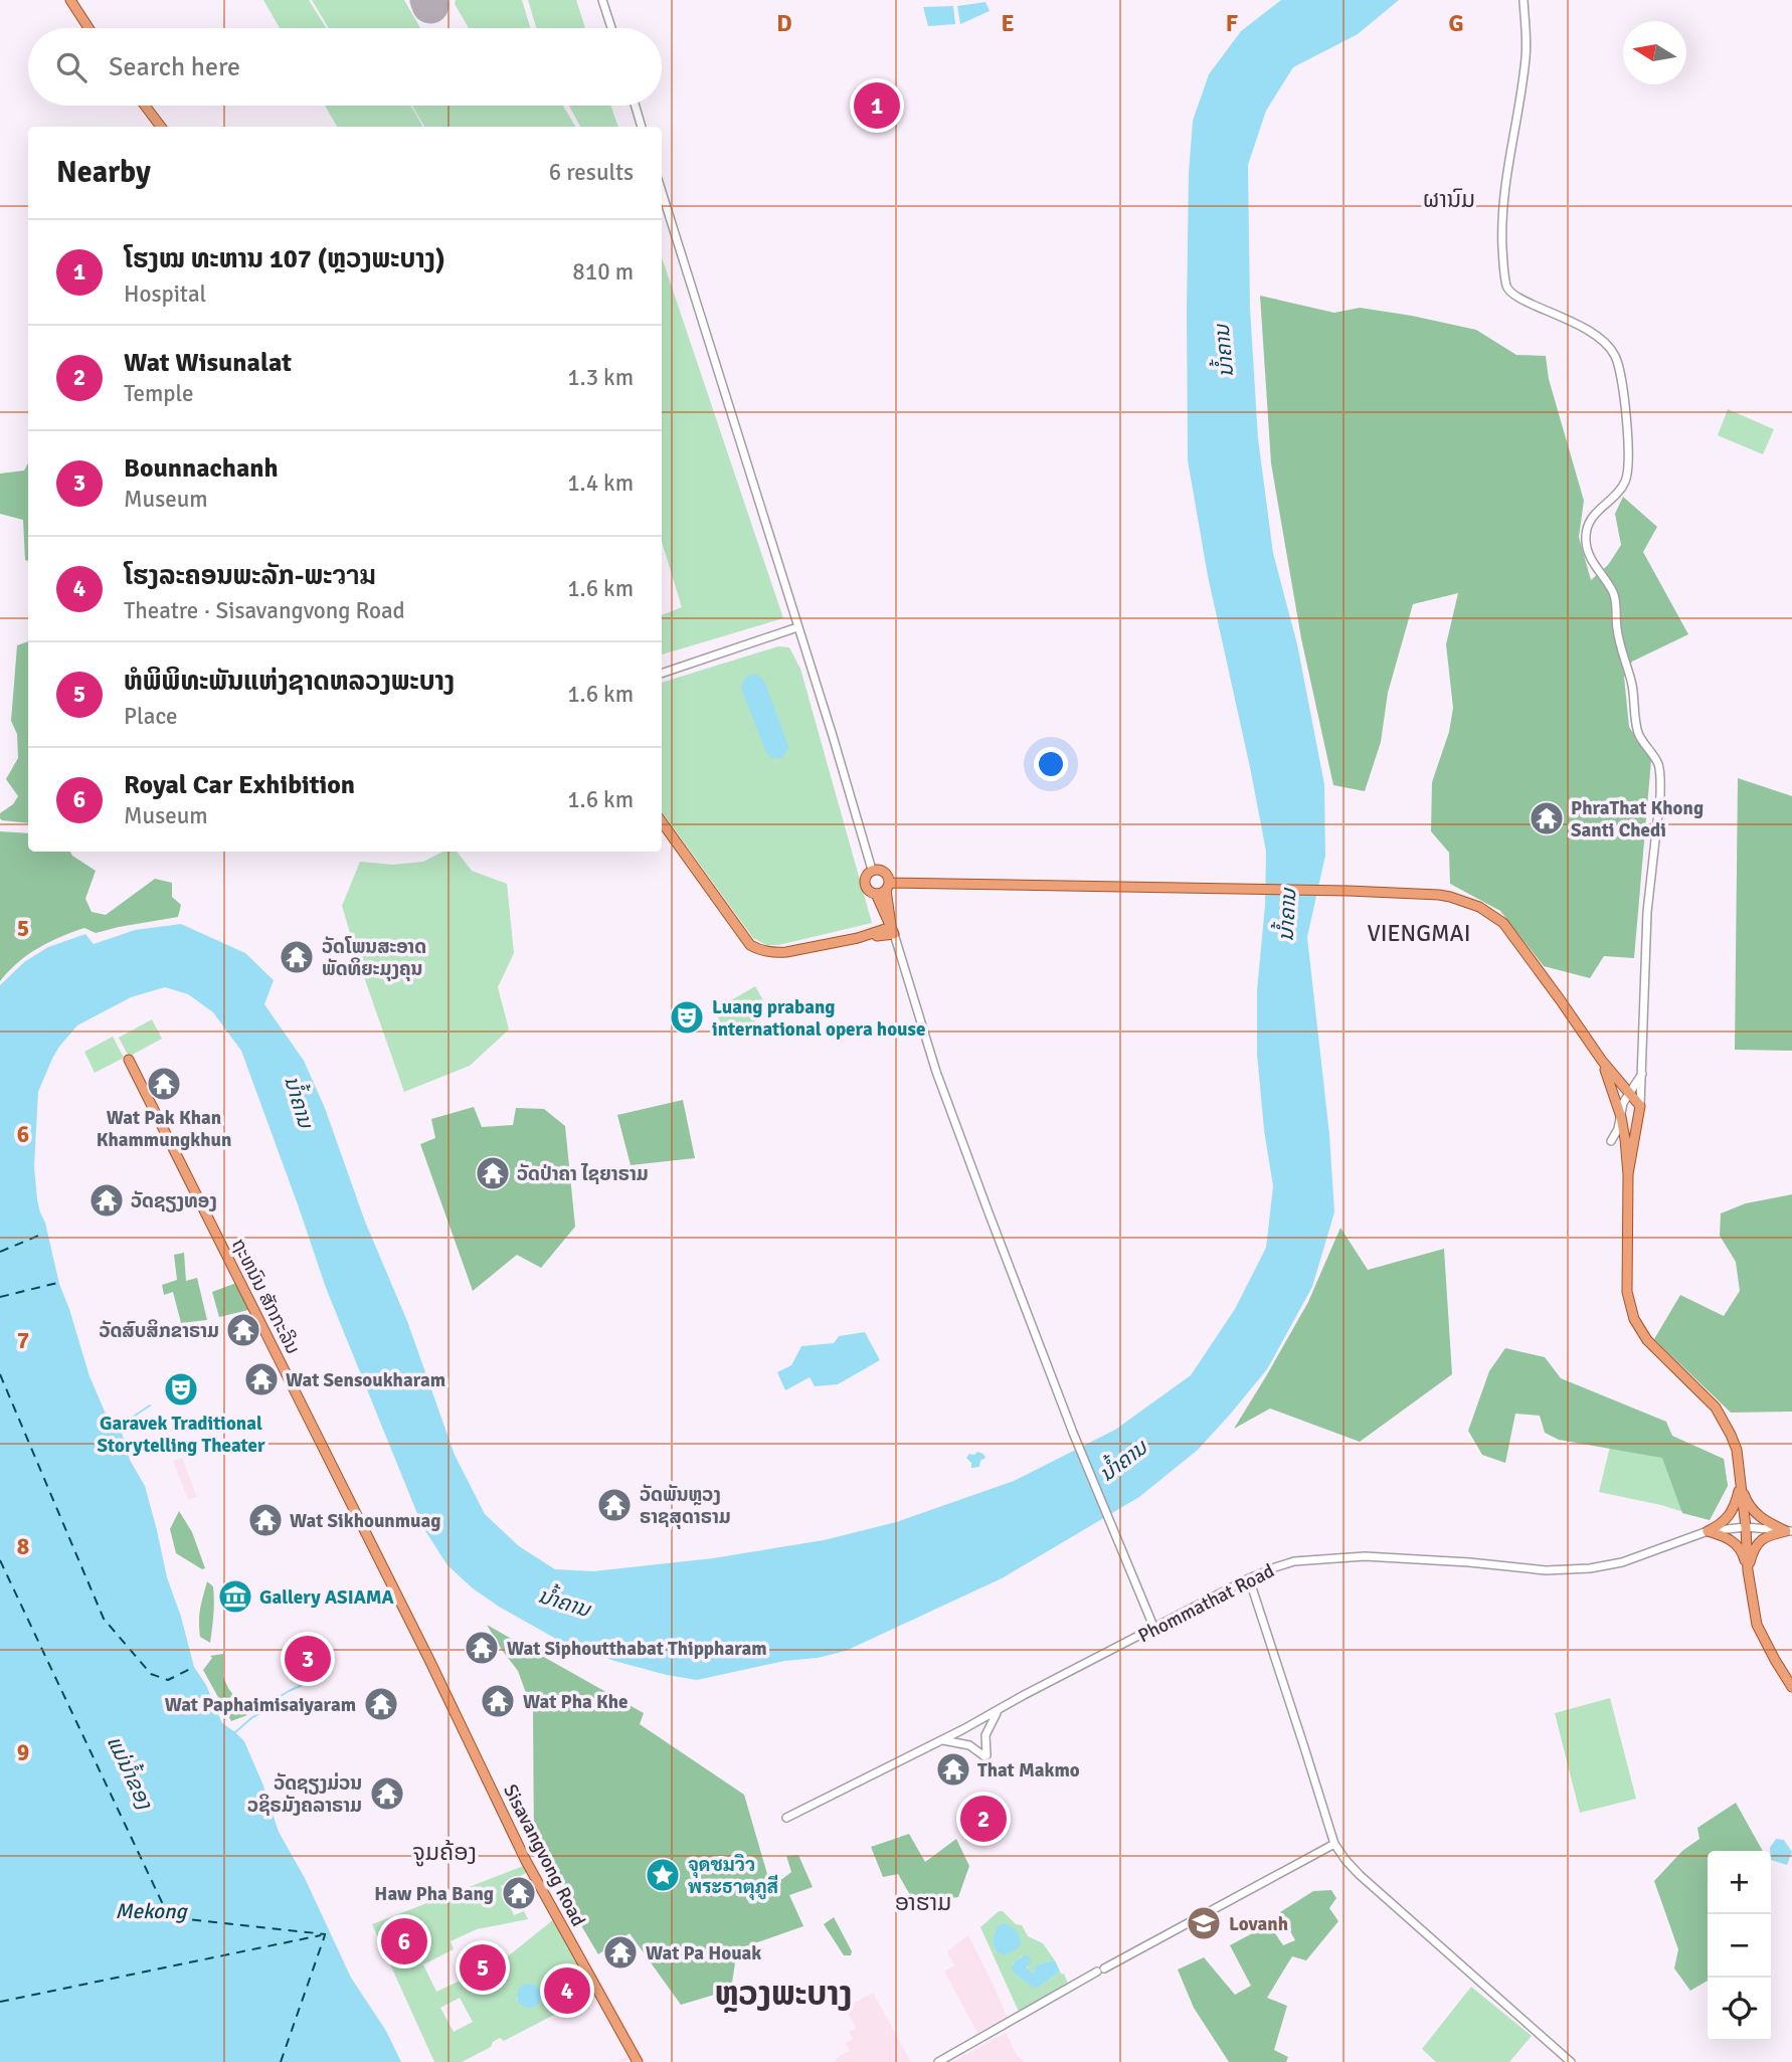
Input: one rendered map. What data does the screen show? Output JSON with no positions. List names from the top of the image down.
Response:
{
  "streets": {
    "main road": ["ຖະຫນົນ ສັກກະລິນ", "Sisavangvong Road"],
    "street": ["Phommathat Road"]
  },
  "crossings": [
    ["ຖະຫນົນ ສັກກະລິນ", "Sisavangvong Road"]
  ],
  "districts": [
    "ຜານົມ",
    "VIENGMAI",
    "ຈູມຄ້ອງ",
    "ອາຮາມ",
    "ຫຼວງພະບາງ"
  ],
  "water": ["ນ້ຳຄານ", "ແມ່ນ້ຳຂອງ", "Mekong"],
  "places": {
    "temple": [
      "PhraThat Khong Santi Chedi",
      "ວັດໂພນສະອາດ ພັດທິຍະມຸງຄຸນ",
      "Wat Pak Khan Khammungkhun",
      "ວັດປ່າຄາ ໄຊຍາຣາມ",
      "ວັດຊຽງທອງ",
      "ວັດສົບສິກຂາຣາມ",
      "Wat Sensoukharam",
      "ວັດພັນຫຼວງ ຣາຊສຸດາຣາມ",
      "Wat Sikhounmuag",
      "Wat Siphoutthabat Thippharam",
      "Wat Pha Khe",
      "Wat Paphaimisaiyaram",
      "That Makmo",
      "ວັດຊຽງມ່ວນ ວຊິຣມັງຄລາຣາມ",
      "Haw Pha Bang",
      "Wat Pa Houak"
    ],
    "theatre": ["Luang prabang international opera house", "Garavek Traditional Storytelling Theater"],
    "museum": ["Gallery ASIAMA"],
    "place": ["จุดชมวิว พระธาตุภูสี"],
    "school or university": ["Lovanh"]
  },
  "north": "left",
  "page": {
    "search": "Search here",
    "pins": [
      "1",
      "3",
      "2",
      "6",
      "5",
      "4"
    ],
    "heading": ["Nearby", "6 results"],
    "list": [
      {
        "mark": "1",
        "name": "ໂຮງໝ ທະຫານ 107 (ຫຼວງພະບາງ)",
        "note": "Hospital",
        "value": "810 m"
      },
      {
        "mark": "2",
        "name": "Wat Wisunalat",
        "note": "Temple",
        "value": "1.3 km"
      },
      {
        "mark": "3",
        "name": "Bounnachanh",
        "note": "Museum",
        "value": "1.4 km"
      },
      {
        "mark": "4",
        "name": "ໂຮງລະຄອນພະລັກ-ພະวาม",
        "note": "Theatre · Sisavangvong Road",
        "value": "1.6 km"
      },
      {
        "mark": "5",
        "name": "ຫໍພິພິທະພັນແຫ່ງຊາດຫລວງພະບາງ",
        "note": "Place",
        "value": "1.6 km"
      },
      {
        "mark": "6",
        "name": "Royal Car Exhibition",
        "note": "Museum",
        "value": "1.6 km"
      }
    ],
    "map_buttons": ["+", "−"]
  },
  "grid": {
    "columns": [
      "D",
      "E",
      "F",
      "G"
    ],
    "rows": [
      "5",
      "6",
      "7",
      "8",
      "9"
    ]
  }
}
